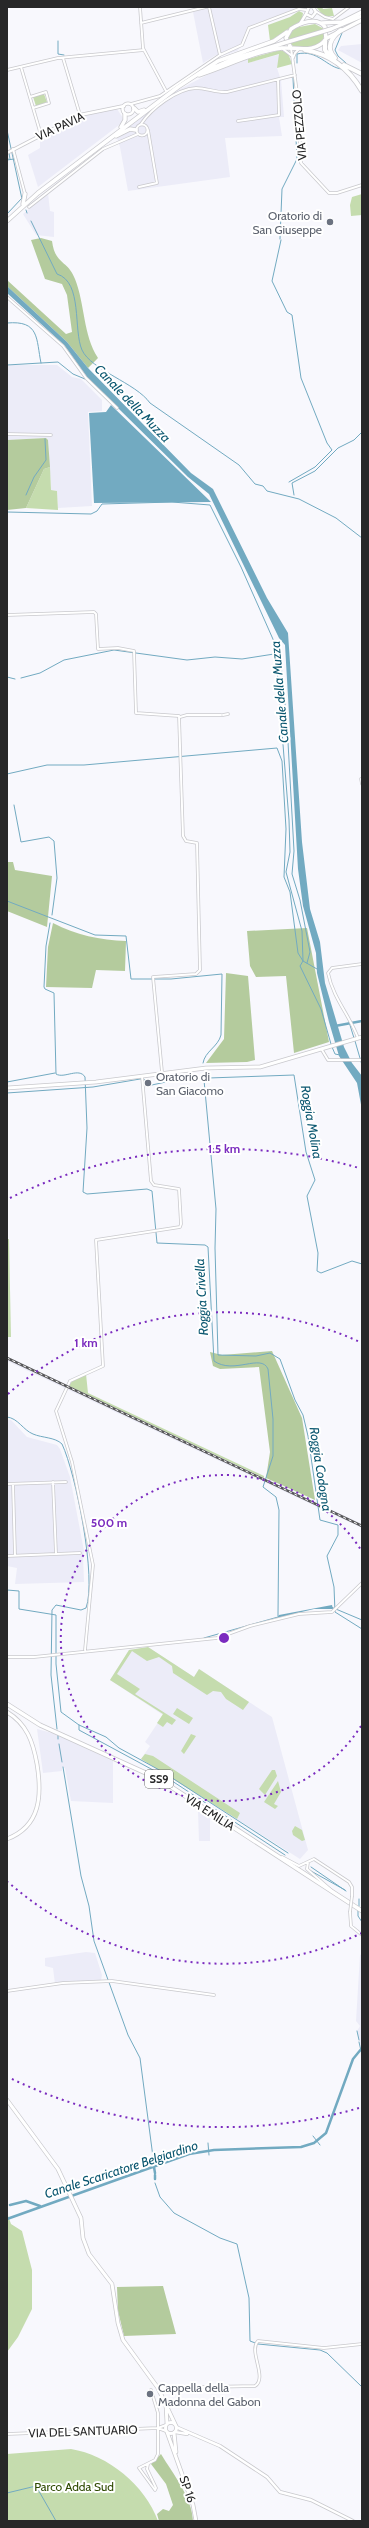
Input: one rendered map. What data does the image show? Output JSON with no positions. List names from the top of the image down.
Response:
{
  "streets": {
    "main road": ["SS9", "VIA EMILIA", "SP 16"],
    "street": ["VIA PEZZOLO", "VIA PAVIA", "VIA DEL SANTUARIO"]
  },
  "water": [
    "Canale della Muzza",
    "Roggia Molina",
    "Roggia Crivella",
    "Roggia Codogna",
    "Canale Scaricatore Belgiardino"
  ],
  "parks": ["Parco Adda Sud"],
  "places": ["Oratorio di San Giuseppe", "Oratorio di San Giacomo", "Cappella della Madonna del Gabon"],
  "rings": ["1.5 km", "1 km", "500 m"]
}
